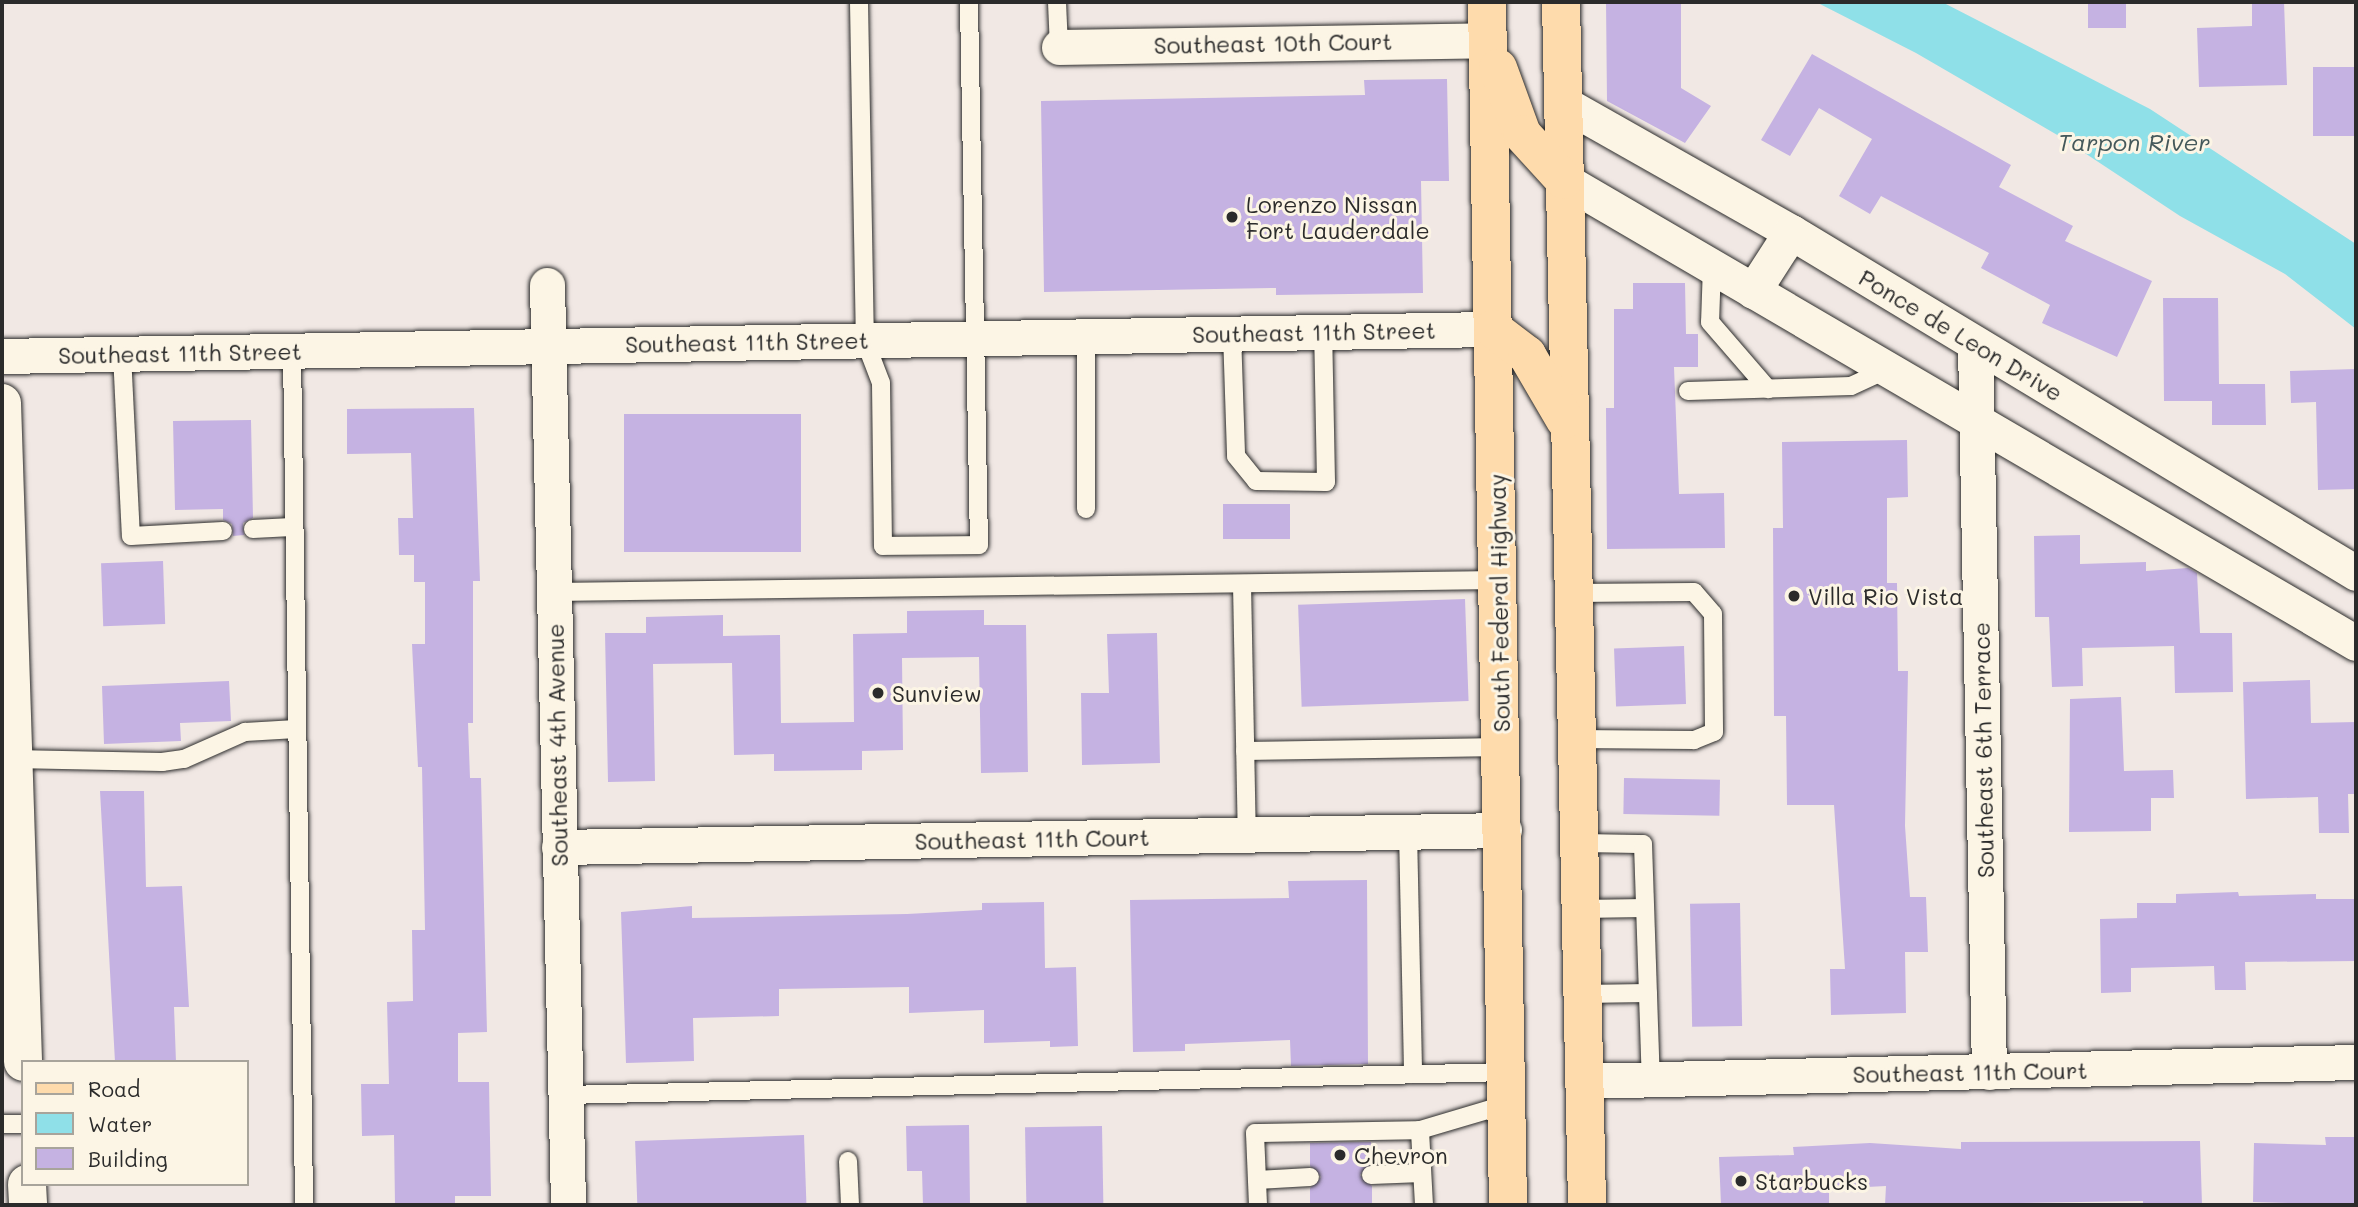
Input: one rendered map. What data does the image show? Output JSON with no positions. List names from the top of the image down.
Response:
{
  "streets": {
    "main road": ["South Federal Highway"],
    "street": [
      "Southeast 10th Court",
      "Southeast 11th Street",
      "Ponce de Leon Drive",
      "Southeast 4th Avenue",
      "Southeast 6th Terrace",
      "Southeast 11th Court"
    ]
  },
  "crossings": [
    ["Southeast 10th Court", "South Federal Highway"],
    ["Southeast 11th Street", "South Federal Highway"],
    ["Southeast 11th Street", "Southeast 4th Avenue"],
    ["Ponce de Leon Drive", "Southeast 6th Terrace"],
    ["South Federal Highway", "Southeast 11th Court"],
    ["Southeast 4th Avenue", "Southeast 11th Court"],
    ["Southeast 6th Terrace", "Southeast 11th Court"]
  ],
  "water": ["Tarpon River"],
  "places": [
    "Lorenzo Nissan Fort Lauderdale",
    "Villa Rio Vista",
    "Sunview",
    "Chevron",
    "Starbucks"
  ],
  "legend": ["Road", "Water", "Building"]
}
